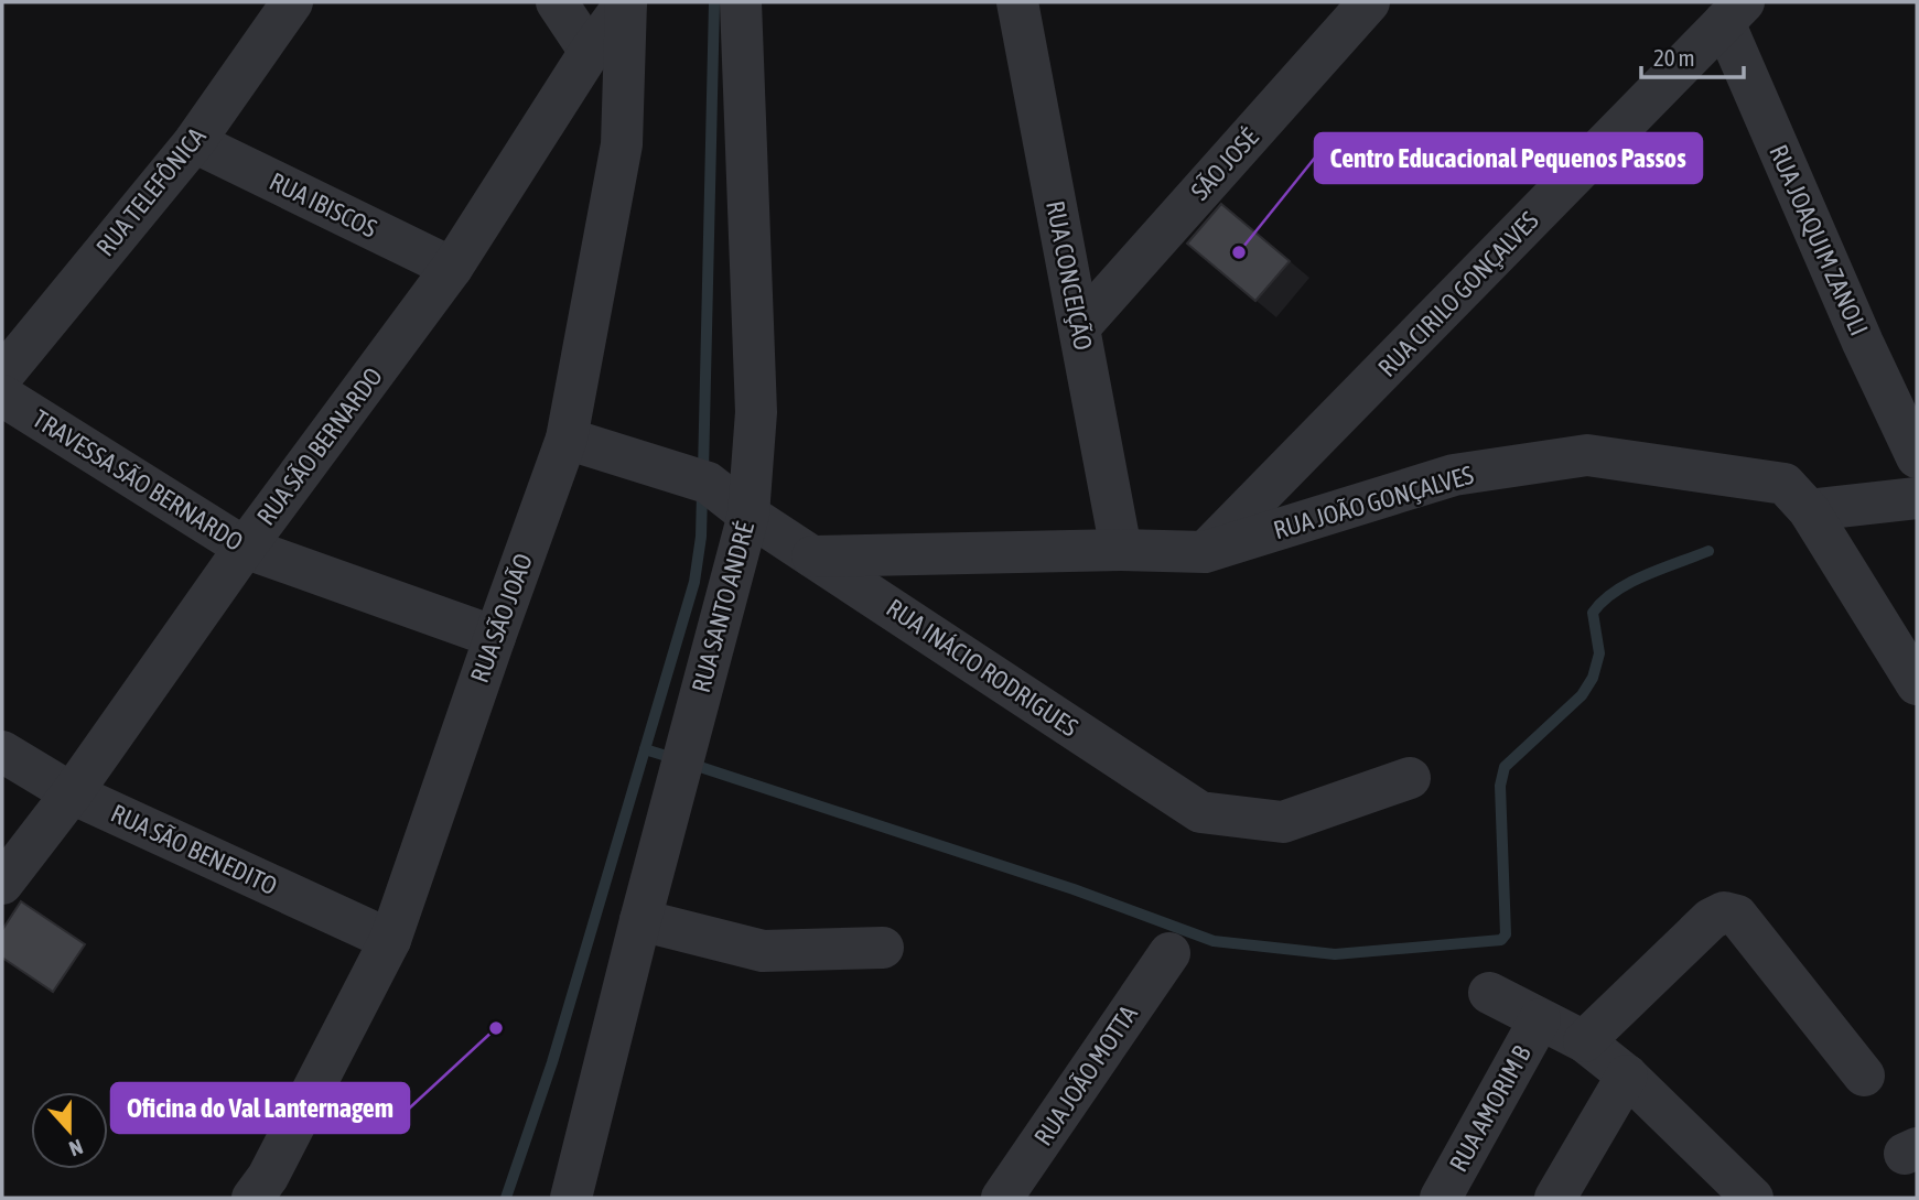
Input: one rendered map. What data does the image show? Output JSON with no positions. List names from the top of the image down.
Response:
{
  "streets": {
    "street": [
      "SÃO JOSÉ",
      "RUA TELEFÔNICA",
      "RUA IBISCOS",
      "RUA JOAQUIM ZANOLI",
      "RUA CONCEIÇÃO",
      "RUA CIRILO GONÇALVES",
      "RUA SÃO BERNARDO",
      "TRAVESSA SÃO BERNARDO",
      "RUA JOÃO GONÇALVES",
      "RUA SANTO ANDRÉ",
      "RUA SÃO JOÃO",
      "RUA INÁCIO RODRIGUES",
      "RUA SÃO BENEDITO",
      "RUA JOÃO MOTTA",
      "RUA AMORIM B"
    ]
  },
  "crossings": [
    ["SÃO JOSÉ", "RUA CONCEIÇÃO"],
    ["RUA TELEFÔNICA", "RUA IBISCOS"],
    ["RUA IBISCOS", "RUA SÃO BERNARDO"],
    ["RUA JOAQUIM ZANOLI", "RUA CIRILO GONÇALVES"],
    ["RUA CONCEIÇÃO", "RUA JOÃO GONÇALVES"],
    ["RUA CIRILO GONÇALVES", "RUA JOÃO GONÇALVES"],
    ["RUA SÃO BERNARDO", "TRAVESSA SÃO BERNARDO"],
    ["RUA SÃO BERNARDO", "RUA SÃO JOÃO"],
    ["RUA SÃO BERNARDO", "RUA SÃO BENEDITO"],
    ["TRAVESSA SÃO BERNARDO", "RUA SÃO JOÃO"],
    ["RUA JOÃO GONÇALVES", "RUA INÁCIO RODRIGUES"],
    ["RUA SANTO ANDRÉ", "RUA INÁCIO RODRIGUES"],
    ["RUA SÃO JOÃO", "RUA INÁCIO RODRIGUES"],
    ["RUA SÃO JOÃO", "RUA SÃO BENEDITO"]
  ],
  "places": ["Centro Educacional Pequenos Passos", "Oficina do Val Lanternagem"],
  "scale_bar": "20 m",
  "north": "bottom"
}
